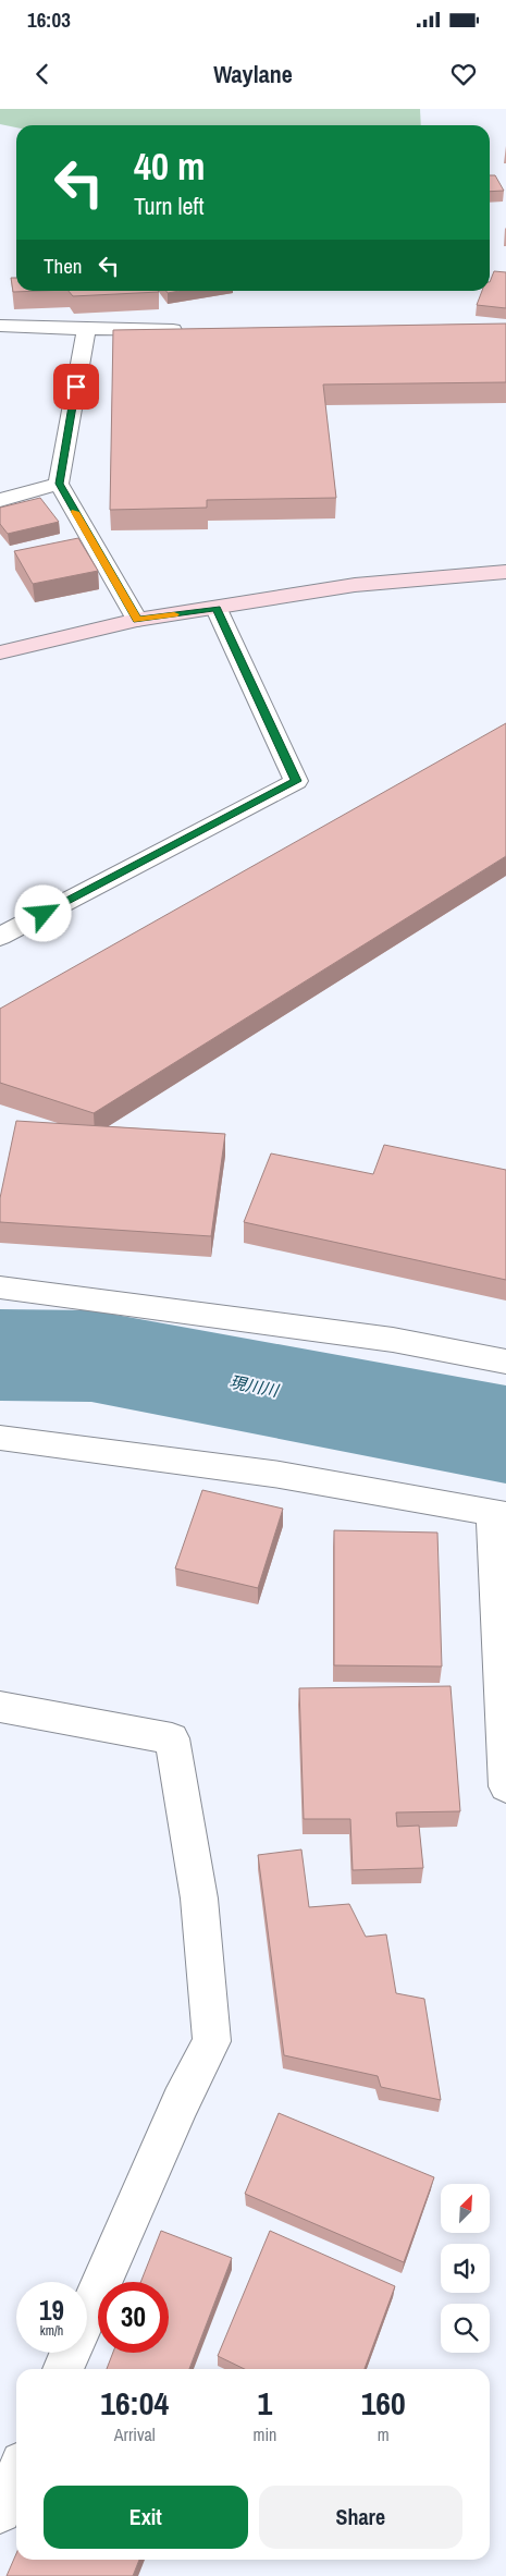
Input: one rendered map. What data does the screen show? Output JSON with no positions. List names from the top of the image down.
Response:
{
  "water": ["現川川"],
  "north": "top right",
  "page": {
    "status": "16:03",
    "header": "Waylane",
    "turn": ["40 m", "Turn left"],
    "then": "Then",
    "speed": "19 km/h",
    "limit": "30",
    "eta": [
      "16:04",
      "Arrival",
      "1",
      "min",
      "160",
      "m"
    ],
    "buttons": ["Exit", "Share"]
  }
}
